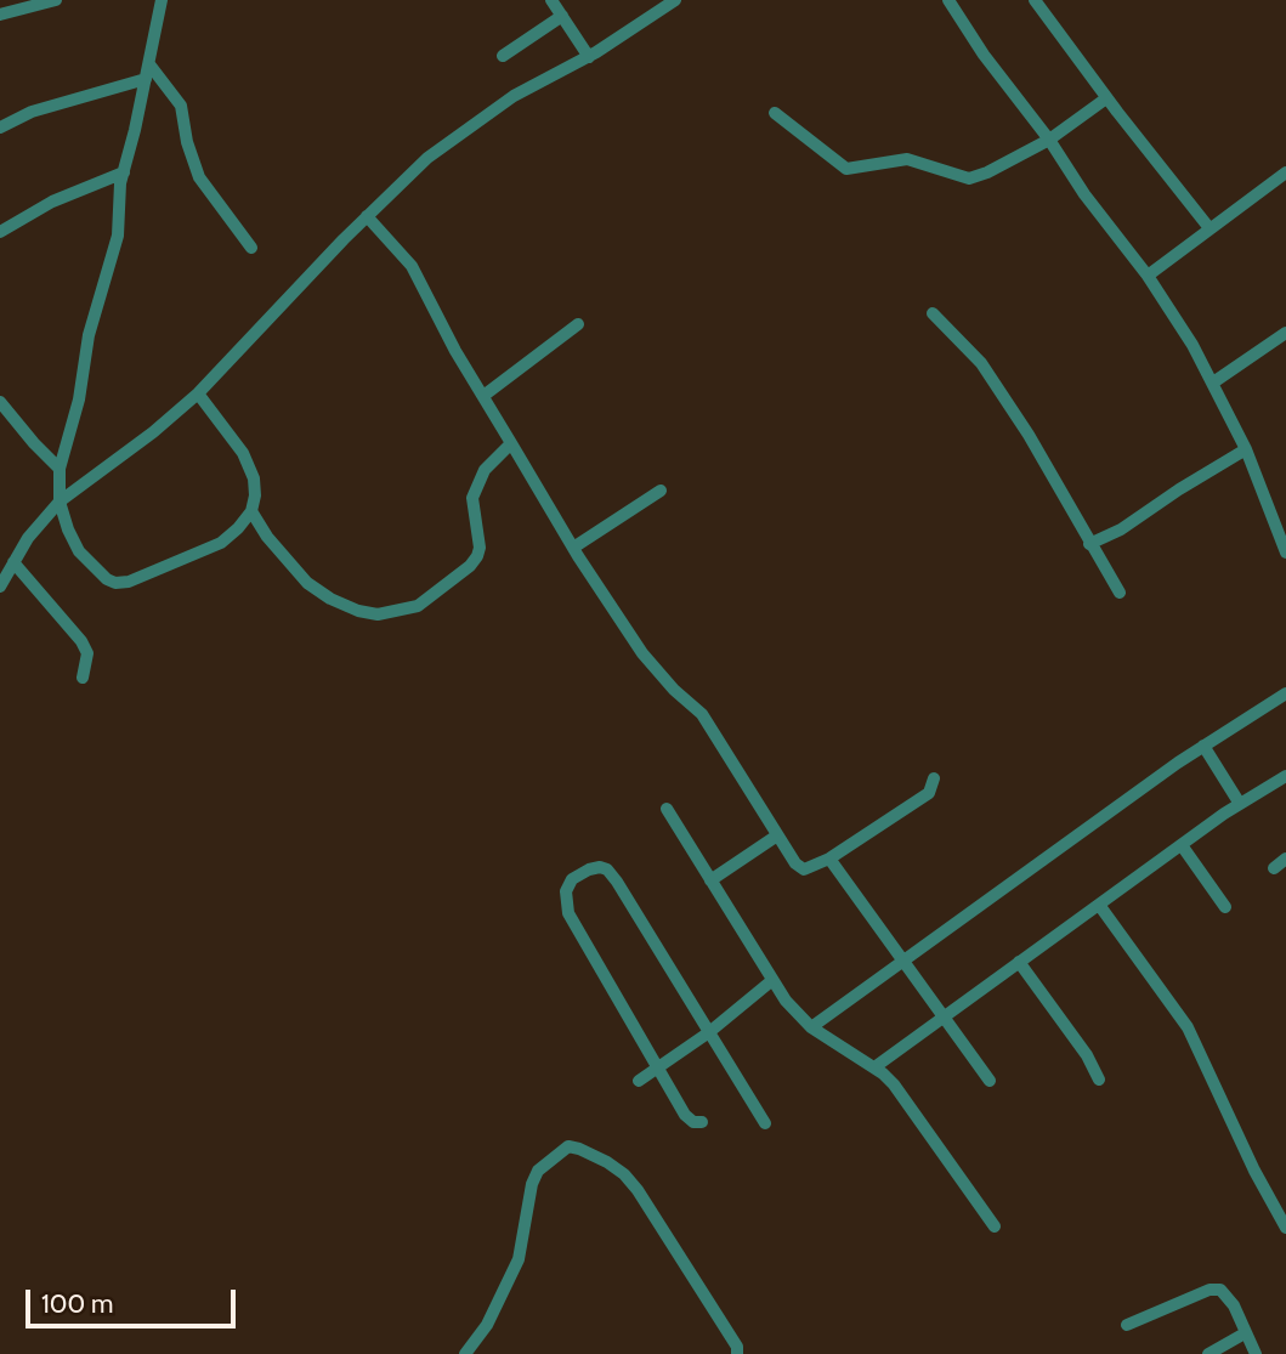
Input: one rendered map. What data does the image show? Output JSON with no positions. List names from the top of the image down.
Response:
{
  "scale_bar": "100 m"
}
